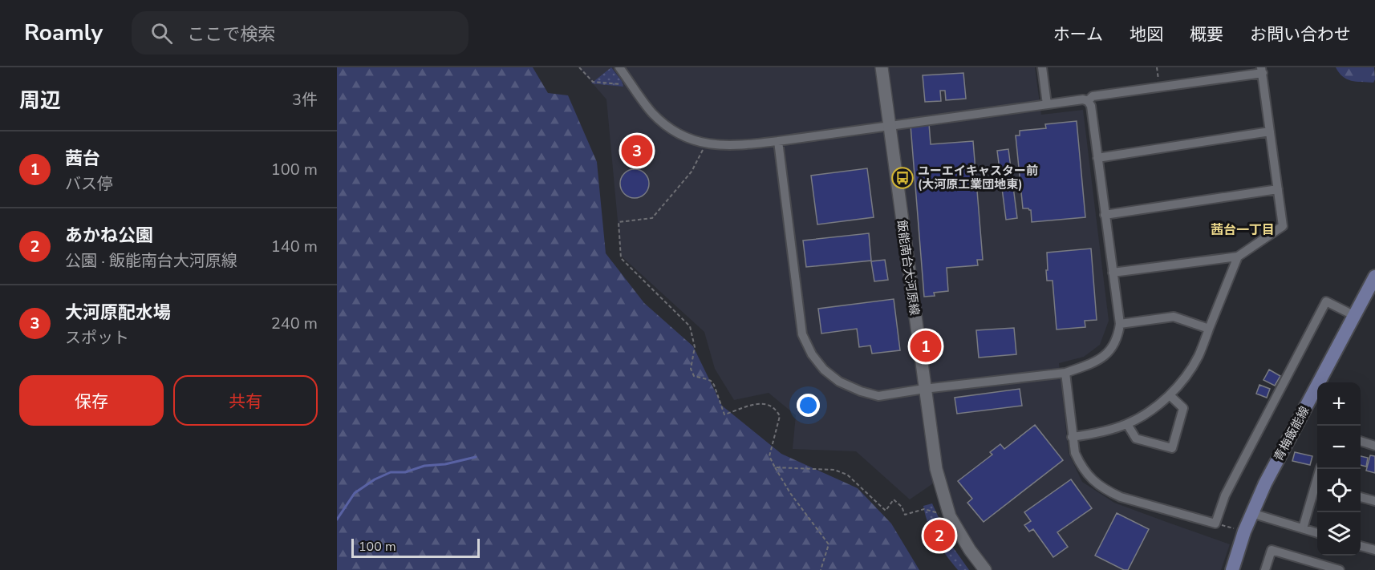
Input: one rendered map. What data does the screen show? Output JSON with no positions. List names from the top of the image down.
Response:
{
  "streets": {
    "main road": ["青梅飯能線"],
    "street": ["飯能南台大河原線"]
  },
  "districts": ["茜台一丁目"],
  "places": {
    "bus stop": ["ユーエイキャスター前 (大河原工業団地東)"]
  },
  "scale_bar": "100 m",
  "page": {
    "header": "Roamly",
    "search": "ここで検索",
    "nav": [
      "ホーム",
      "地図",
      "概要",
      "お問い合わせ"
    ],
    "heading": ["周辺", "3件"],
    "list": [
      {
        "mark": "1",
        "name": "茜台",
        "note": "バス停",
        "value": "100 m"
      },
      {
        "mark": "2",
        "name": "あかね公園",
        "note": "公園 · 飯能南台大河原線",
        "value": "140 m"
      },
      {
        "mark": "3",
        "name": "大河原配水場",
        "note": "スポット",
        "value": "240 m"
      }
    ],
    "pins": ["3", "1", "2"],
    "buttons": ["保存", "共有"],
    "map_buttons": ["+", "−"],
    "scale": "100 m"
  }
}
